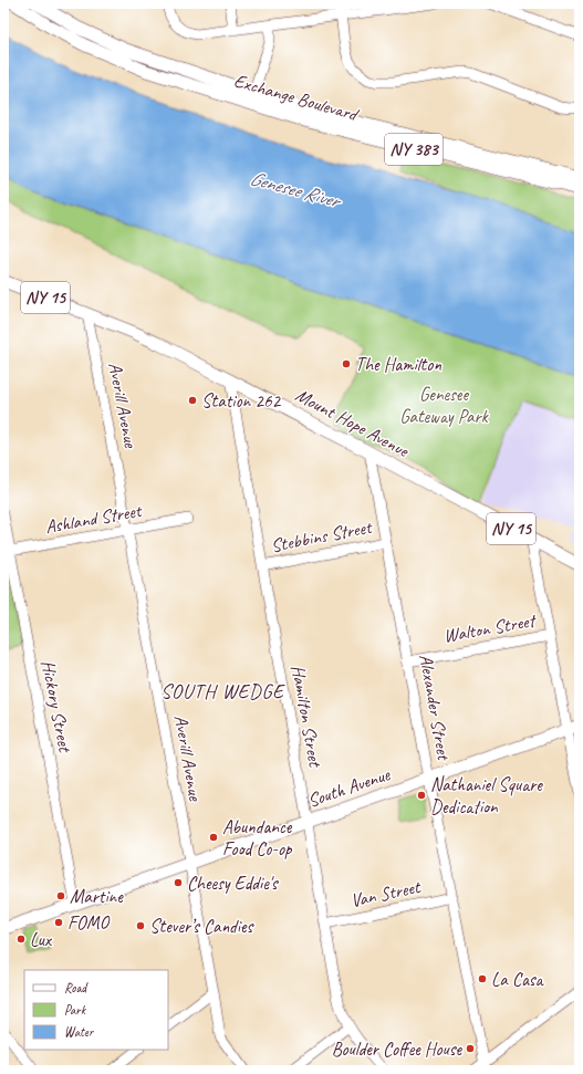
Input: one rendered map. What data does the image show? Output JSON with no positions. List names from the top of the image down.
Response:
{
  "streets": {
    "main road": [
      "Exchange Boulevard",
      "NY 383",
      "NY 15",
      "Mount Hope Avenue",
      "South Avenue"
    ],
    "street": [
      "Averill Avenue",
      "Ashland Street",
      "Stebbins Street",
      "Walton Street",
      "Hickory Street",
      "Alexander Street",
      "Hamilton Street",
      "Van Street"
    ]
  },
  "crossings": [
    ["Averill Avenue", "Mount Hope Avenue"],
    ["Averill Avenue", "Ashland Street"],
    ["Averill Avenue", "South Avenue"],
    ["Mount Hope Avenue", "Alexander Street"],
    ["Mount Hope Avenue", "Hamilton Street"],
    ["Ashland Street", "Hickory Street"],
    ["Stebbins Street", "Alexander Street"],
    ["Stebbins Street", "Hamilton Street"],
    ["Walton Street", "Alexander Street"],
    ["Hickory Street", "South Avenue"],
    ["Alexander Street", "South Avenue"],
    ["Alexander Street", "Van Street"],
    ["Hamilton Street", "South Avenue"],
    ["Hamilton Street", "Van Street"]
  ],
  "districts": ["SOUTH WEDGE"],
  "water": ["Genesee River"],
  "parks": ["Genesee Gateway Park"],
  "places": [
    "The Hamilton",
    "Station 262",
    "Nathaniel Square Dedication",
    "Abundance Food Co-op",
    "Cheesy Eddie's",
    "Martine",
    "FOMO",
    "Stever’s Candies",
    "Lux",
    "La Casa",
    "Boulder Coffee House"
  ],
  "legend": ["Road", "Park", "Water"]
}
